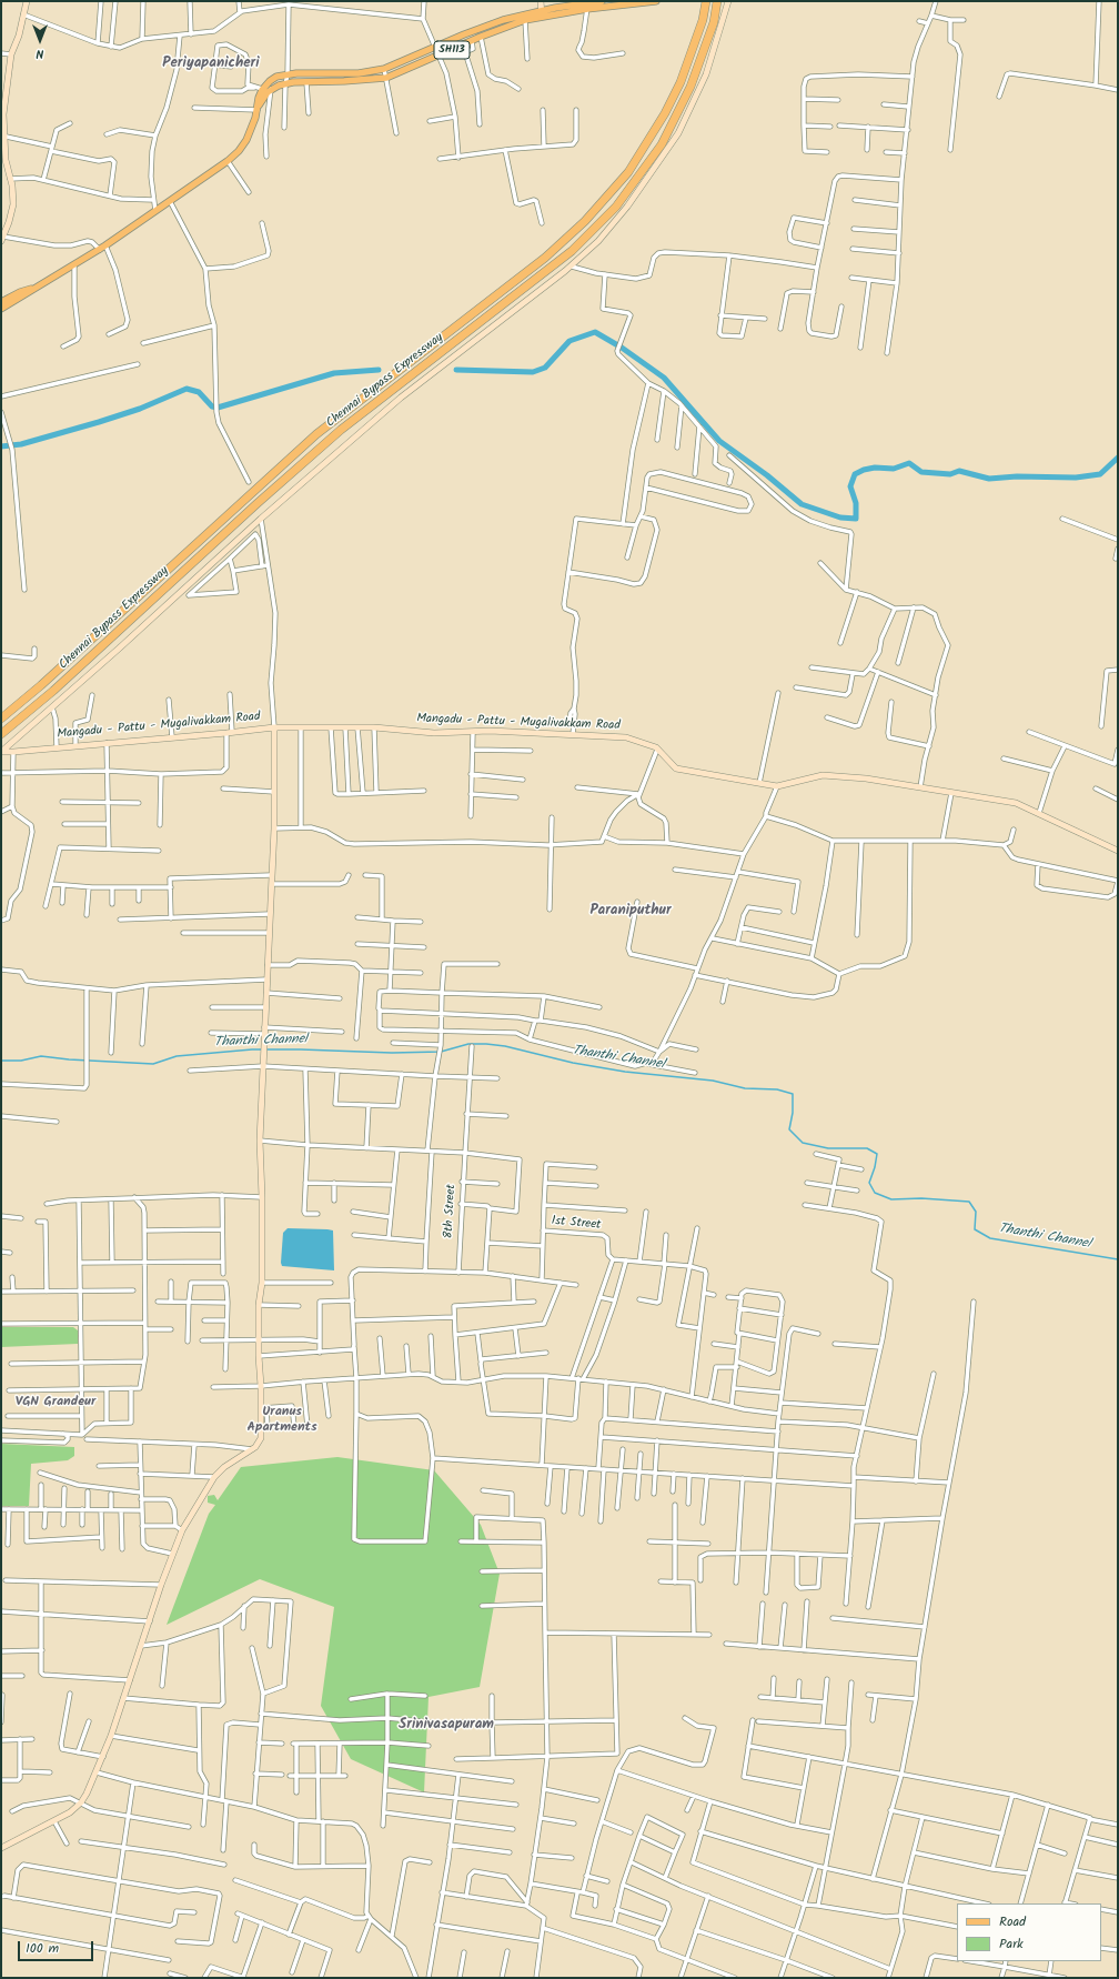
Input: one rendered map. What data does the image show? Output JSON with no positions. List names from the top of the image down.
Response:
{
  "streets": {
    "highway": ["Chennai Bypass Expressway"],
    "main road": ["SH113"],
    "street": ["Mangadu - Pattu - Mugalivakkam Road", "8th Street", "1st Street"]
  },
  "districts": [
    "Periyapanicheri",
    "Paraniputhur",
    "VGN Grandeur",
    "Uranus Apartments",
    "Srinivasapuram"
  ],
  "water": ["Thanthi Channel"],
  "legend": ["Road", "Park"],
  "scale_bar": "100 m",
  "north": "bottom"
}
